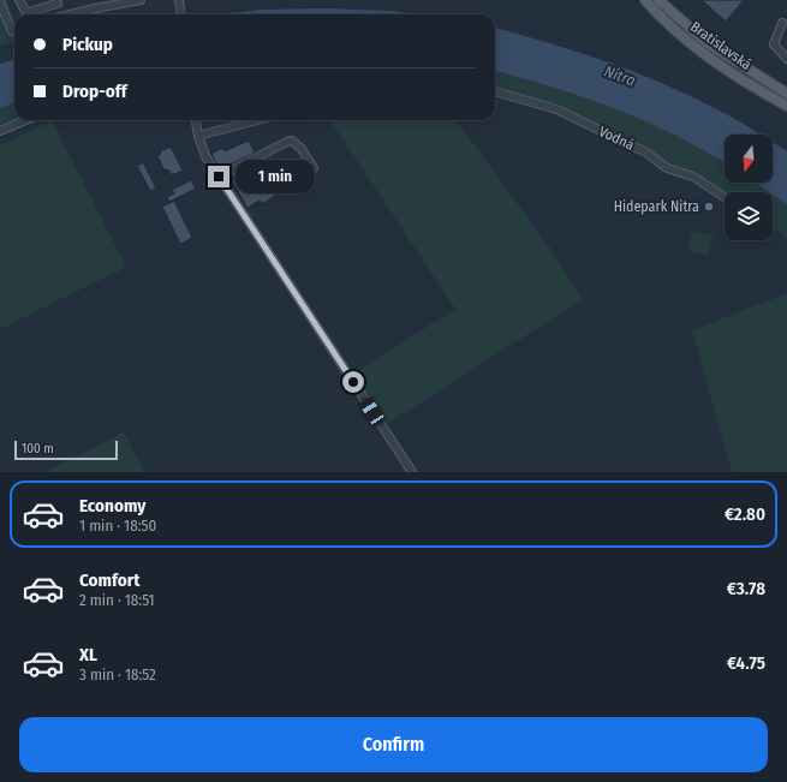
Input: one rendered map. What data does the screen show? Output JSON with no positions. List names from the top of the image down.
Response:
{
  "streets": {
    "main road": ["Bratislavská"],
    "street": ["Vodná"]
  },
  "water": ["Nitra"],
  "places": ["Hidepark Nitra"],
  "scale_bar": "100 m",
  "north": "bottom",
  "page": {
    "banner": ["Pickup", "Drop-off"],
    "bubble": "1 min",
    "scale": "100 m",
    "list": [
      {
        "name": "Economy",
        "note": "1 min · 18:50",
        "value": "€2.80"
      },
      {
        "name": "Comfort",
        "note": "2 min · 18:51",
        "value": "€3.78"
      },
      {
        "name": "XL",
        "note": "3 min · 18:52",
        "value": "€4.75"
      }
    ],
    "buttons": "Confirm"
  }
}
